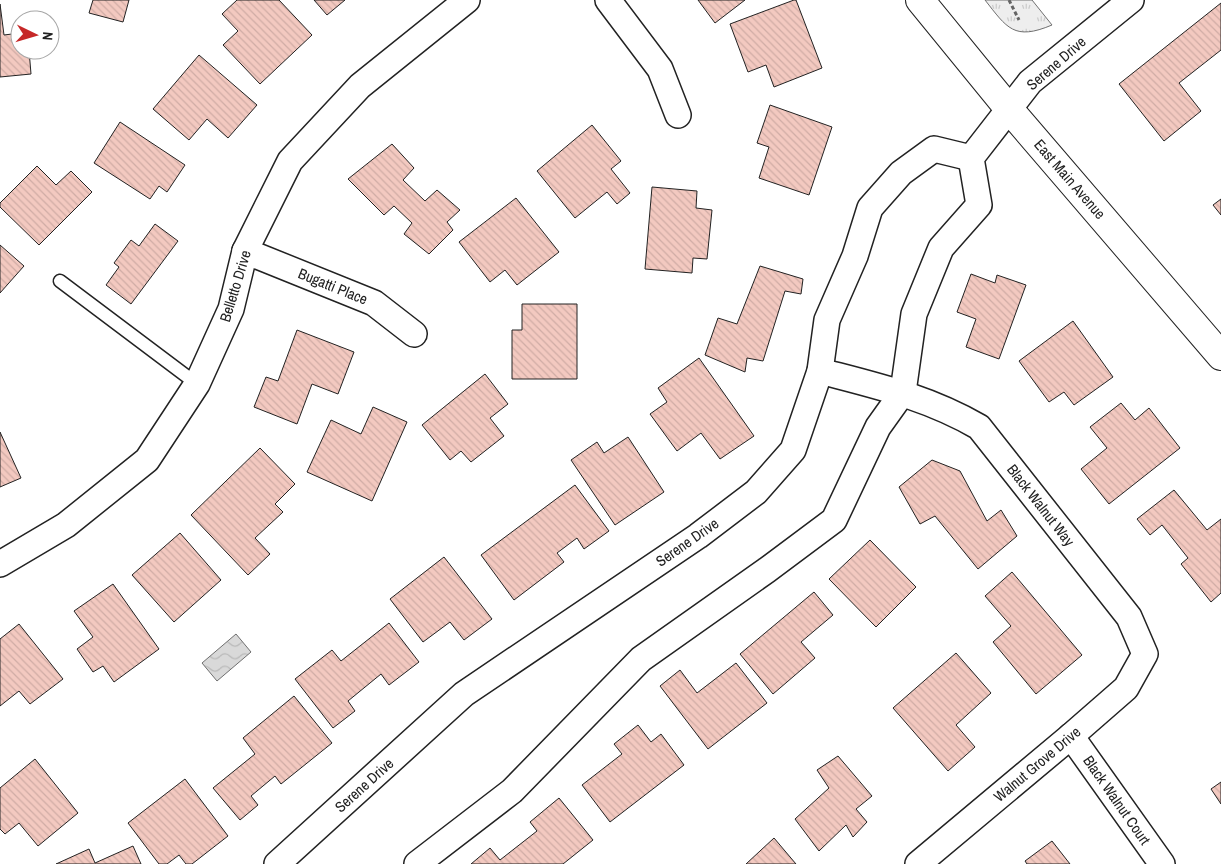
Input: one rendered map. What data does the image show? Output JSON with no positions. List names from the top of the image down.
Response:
{
  "streets": {
    "main road": ["East Main Avenue"],
    "street": [
      "Serene Drive",
      "Belletto Drive",
      "Bugatti Place",
      "Black Walnut Way",
      "Walnut Grove Drive",
      "Black Walnut Court"
    ]
  },
  "crossings": [
    ["Serene Drive", "East Main Avenue"],
    ["Serene Drive", "Black Walnut Way"],
    ["Belletto Drive", "Bugatti Place"],
    ["Black Walnut Way", "Walnut Grove Drive"],
    ["Walnut Grove Drive", "Black Walnut Court"]
  ],
  "north": "right"
}
